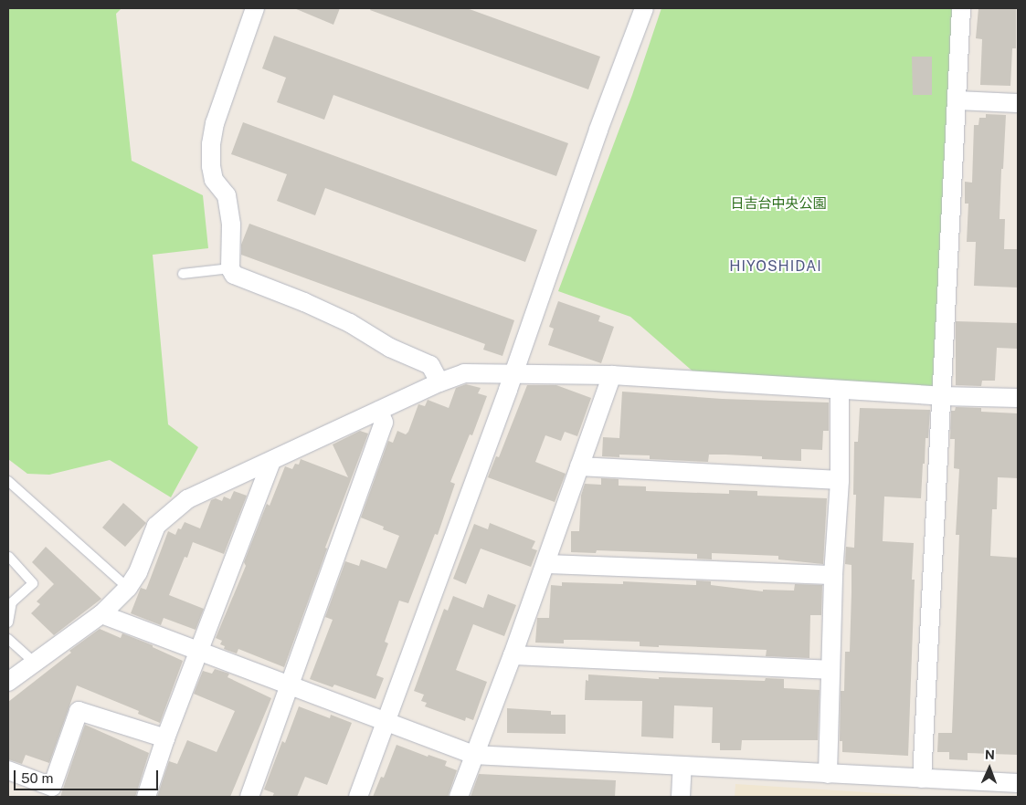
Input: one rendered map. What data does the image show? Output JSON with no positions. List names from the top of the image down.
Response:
{
  "districts": ["HIYOSHIDAI"],
  "parks": ["日吉台中央公園"],
  "scale_bar": "50 m",
  "north": "top"
}
